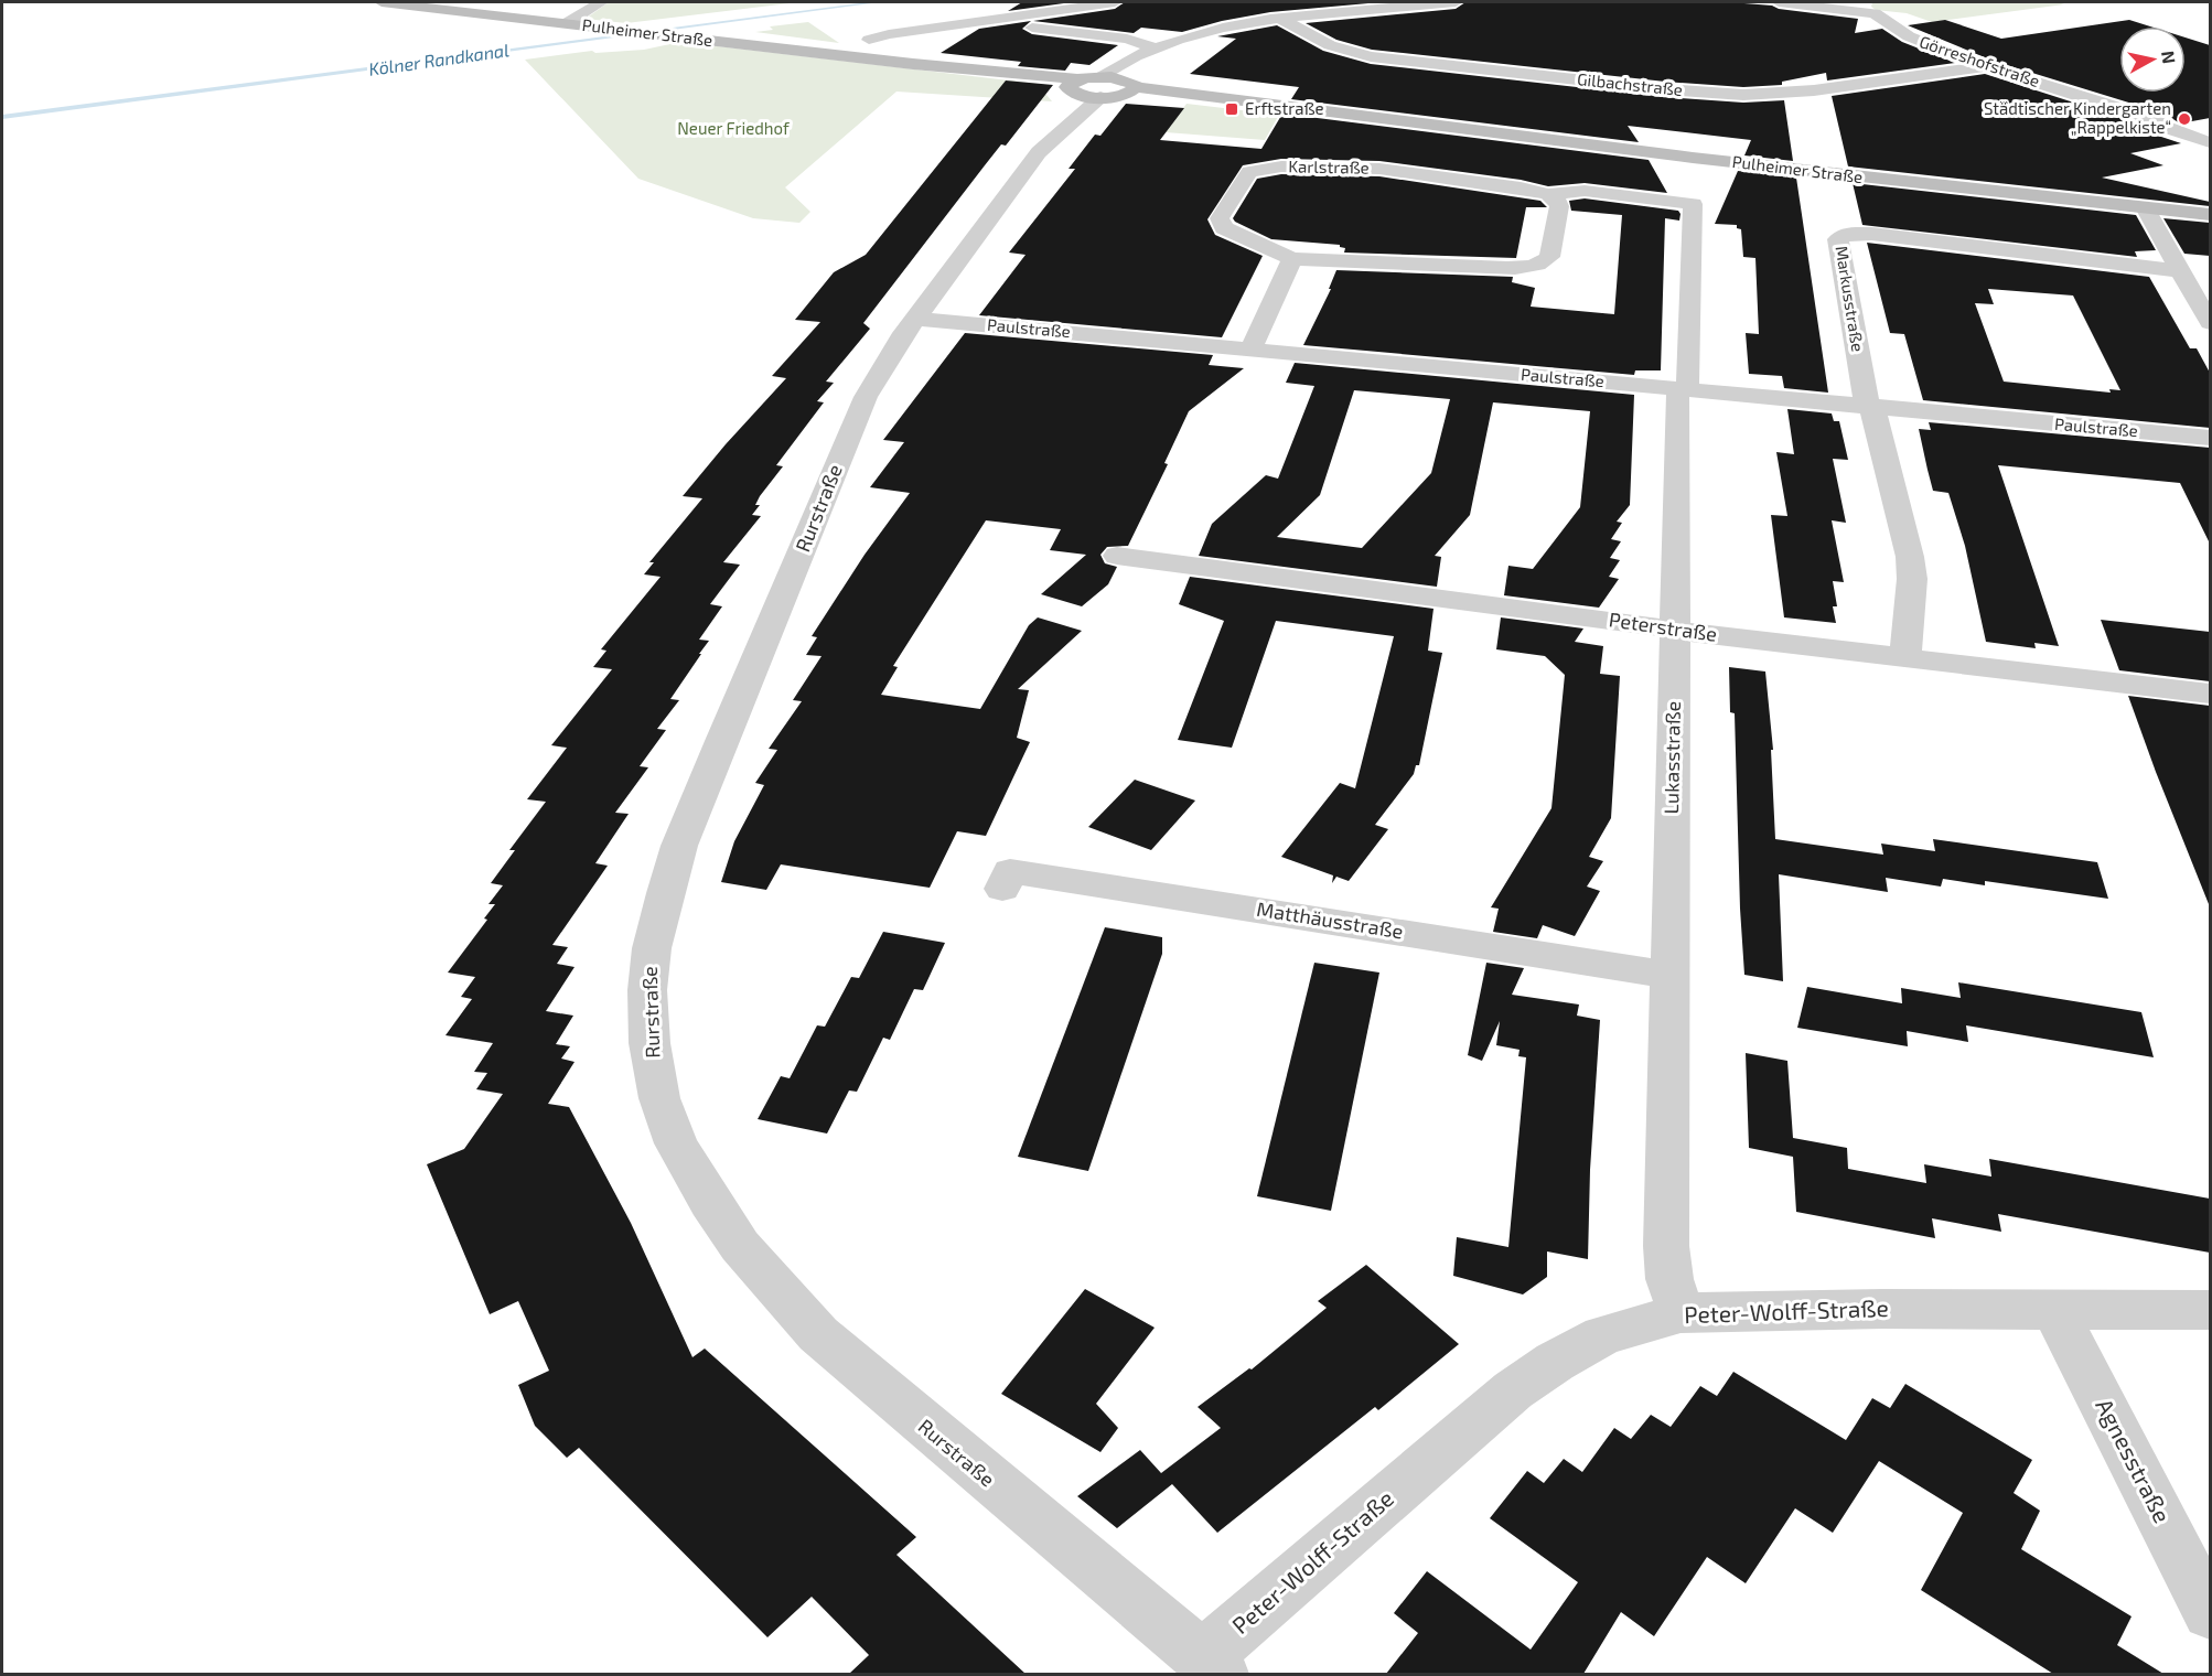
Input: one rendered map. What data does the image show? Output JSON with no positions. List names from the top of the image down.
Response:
{
  "streets": {
    "main road": ["Pulheimer Straße"],
    "street": [
      "Görreshofstraße",
      "Gilbachstraße",
      "Karlstraße",
      "Markusstraße",
      "Paulstraße",
      "Rurstraße",
      "Peterstraße",
      "Lukasstraße",
      "Matthäusstraße",
      "Peter-Wolff-Straße",
      "Agnesstraße"
    ]
  },
  "crossings": [
    ["Pulheimer Straße", "Rurstraße"],
    ["Görreshofstraße", "Gilbachstraße"],
    ["Karlstraße", "Lukasstraße"],
    ["Markusstraße", "Paulstraße"],
    ["Markusstraße", "Peterstraße"],
    ["Paulstraße", "Rurstraße"],
    ["Paulstraße", "Lukasstraße"],
    ["Rurstraße", "Peter-Wolff-Straße"],
    ["Peterstraße", "Lukasstraße"],
    ["Lukasstraße", "Matthäusstraße"],
    ["Lukasstraße", "Peter-Wolff-Straße"],
    ["Peter-Wolff-Straße", "Agnesstraße"]
  ],
  "water": ["Kölner Randkanal"],
  "parks": ["Neuer Friedhof"],
  "places": {
    "transit": ["Erftstraße"],
    "other": ["Städtischer Kindergarten „Rappelkiste“"]
  },
  "north": "right"
}
